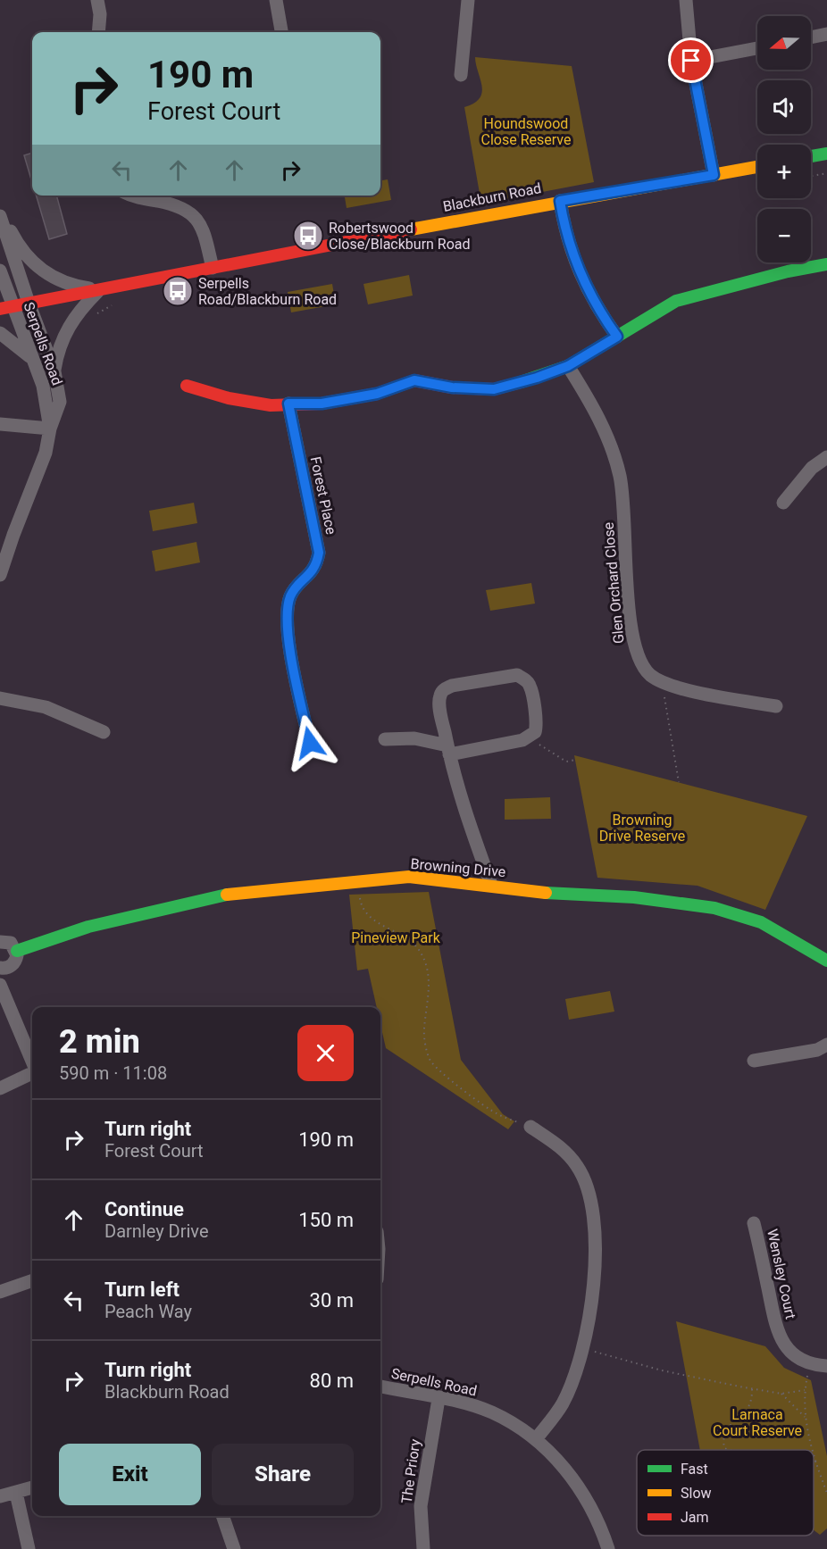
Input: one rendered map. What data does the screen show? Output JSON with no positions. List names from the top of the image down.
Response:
{
  "streets": {
    "street": [
      "Blackburn Road",
      "Serpells Road",
      "Forest Place",
      "Glen Orchard Close",
      "Browning Drive",
      "Wensley Court",
      "The Priory"
    ]
  },
  "crossings": [
    ["Blackburn Road", "Serpells Road"],
    ["Serpells Road", "The Priory"]
  ],
  "parks": [
    "Houndswood Close Reserve",
    "Browning Drive Reserve",
    "Pineview Park",
    "Larnaca Court Reserve"
  ],
  "places": {
    "bus stop": ["Robertswood Close/Blackburn Road", "Serpells Road/Blackburn Road"]
  },
  "legend": ["Fast", "Slow", "Jam"],
  "north": "left",
  "page": {
    "map_buttons": ["+", "−"],
    "turn": ["190 m", "Forest Court"],
    "heading": ["2 min", "590 m · 11:08"],
    "list": [
      {
        "name": "Turn right",
        "note": "Forest Court",
        "value": "190 m"
      },
      {
        "name": "Continue",
        "note": "Darnley Drive",
        "value": "150 m"
      },
      {
        "name": "Turn left",
        "note": "Peach Way",
        "value": "30 m"
      },
      {
        "name": "Turn right",
        "note": "Blackburn Road",
        "value": "80 m"
      }
    ],
    "buttons": ["Exit", "Share"]
  }
}
